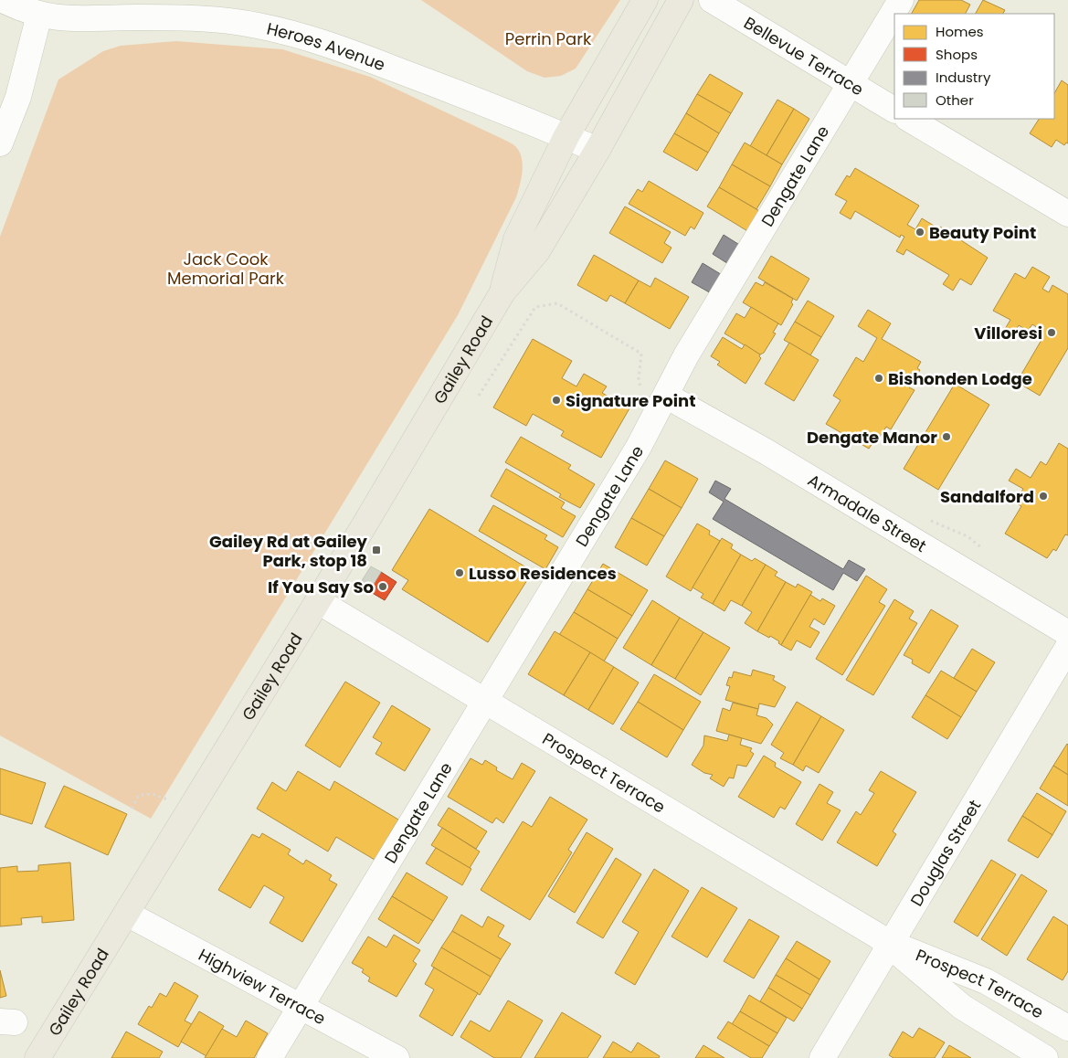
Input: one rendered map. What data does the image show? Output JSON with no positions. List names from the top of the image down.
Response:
{
  "streets": {
    "main road": ["Gailey Road"],
    "street": [
      "Heroes Avenue",
      "Bellevue Terrace",
      "Dengate Lane",
      "Armadale Street",
      "Prospect Terrace",
      "Douglas Street",
      "Highview Terrace"
    ]
  },
  "crossings": [
    ["Heroes Avenue", "Gailey Road"],
    ["Bellevue Terrace", "Dengate Lane"],
    ["Dengate Lane", "Armadale Street"],
    ["Dengate Lane", "Prospect Terrace"],
    ["Dengate Lane", "Highview Terrace"],
    ["Gailey Road", "Prospect Terrace"],
    ["Gailey Road", "Highview Terrace"],
    ["Prospect Terrace", "Douglas Street"]
  ],
  "parks": ["Perrin Park", "Jack Cook Memorial Park"],
  "places": {
    "other": [
      "Beauty Point",
      "Villoresi",
      "Bishonden Lodge",
      "Signature Point",
      "Dengate Manor",
      "Sandalford",
      "Lusso Residences",
      "If You Say So"
    ],
    "transit": ["Gailey Rd at Gailey Park, stop 18"]
  },
  "legend": [
    "Homes",
    "Shops",
    "Industry",
    "Other"
  ]
}
